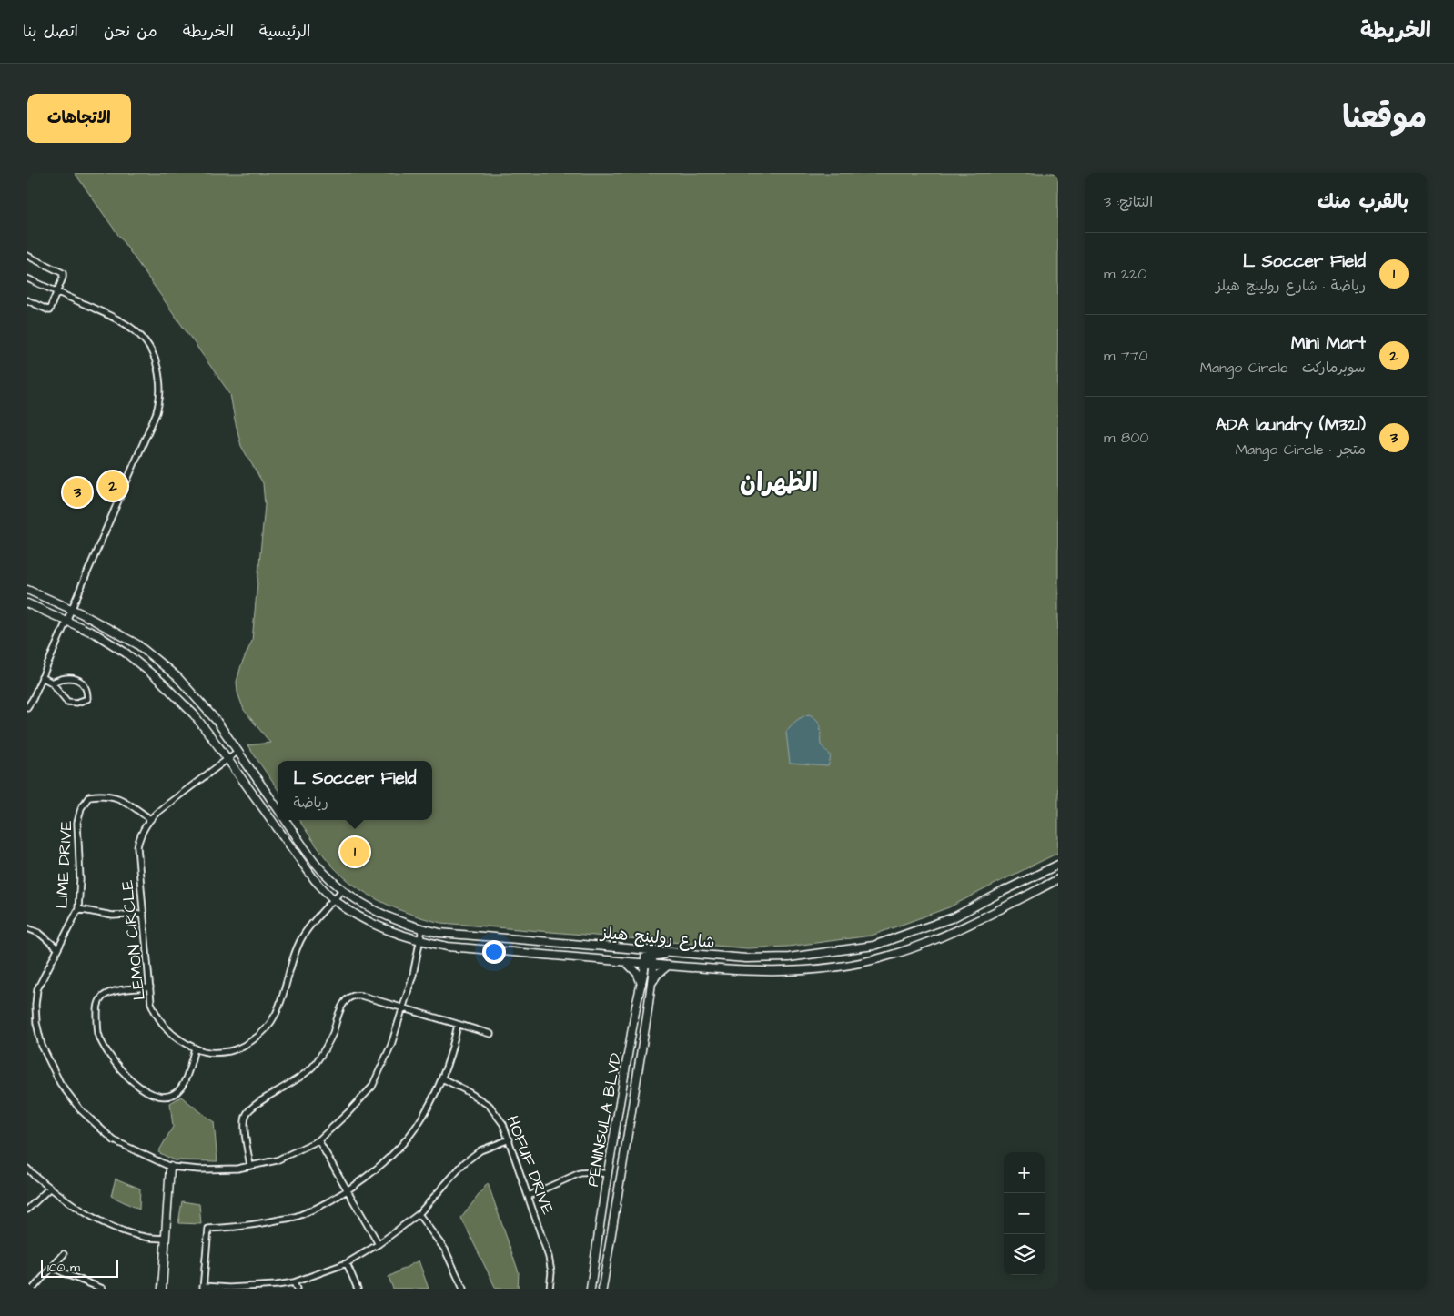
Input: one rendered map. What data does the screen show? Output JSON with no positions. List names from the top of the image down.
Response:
{
  "streets": {
    "main road": ["شارع رولينج هيلز", "PENINSULA BLVD."],
    "street": ["LIME DRIVE", "LEMON CIRCLE", "HOFUF DRIVE"]
  },
  "crossings": [
    ["LIME DRIVE", "شارع رولينج هيلز"],
    ["LIME DRIVE", "LEMON CIRCLE"],
    ["شارع رولينج هيلز", "LEMON CIRCLE"],
    ["شارع رولينج هيلز", "PENINSULA BLVD."]
  ],
  "districts": ["الظهران"],
  "scale_bar": "100 m",
  "page": {
    "header": "الخريطة",
    "nav": [
      "الرئيسية",
      "الخريطة",
      "من نحن",
      "اتصل بنا"
    ],
    "title": "موقعنا",
    "buttons": "الاتجاهات",
    "heading": ["بالقرب منك", "النتائج: 3"],
    "list": [
      {
        "mark": "1",
        "name": "L Soccer Field",
        "note": "رياضة · شارع رولينج هيلز",
        "value": "220 m"
      },
      {
        "mark": "2",
        "name": "Mini Mart",
        "note": "سوبرماركت · Mango Circle",
        "value": "770 m"
      },
      {
        "mark": "3",
        "name": "ADA laundry (M321)",
        "note": "متجر · Mango Circle",
        "value": "800 m"
      }
    ],
    "pins": ["2", "3", "1"],
    "popup": ["L Soccer Field", "رياضة"],
    "map_buttons": ["+", "−"],
    "scale": "100 m"
  }
}
